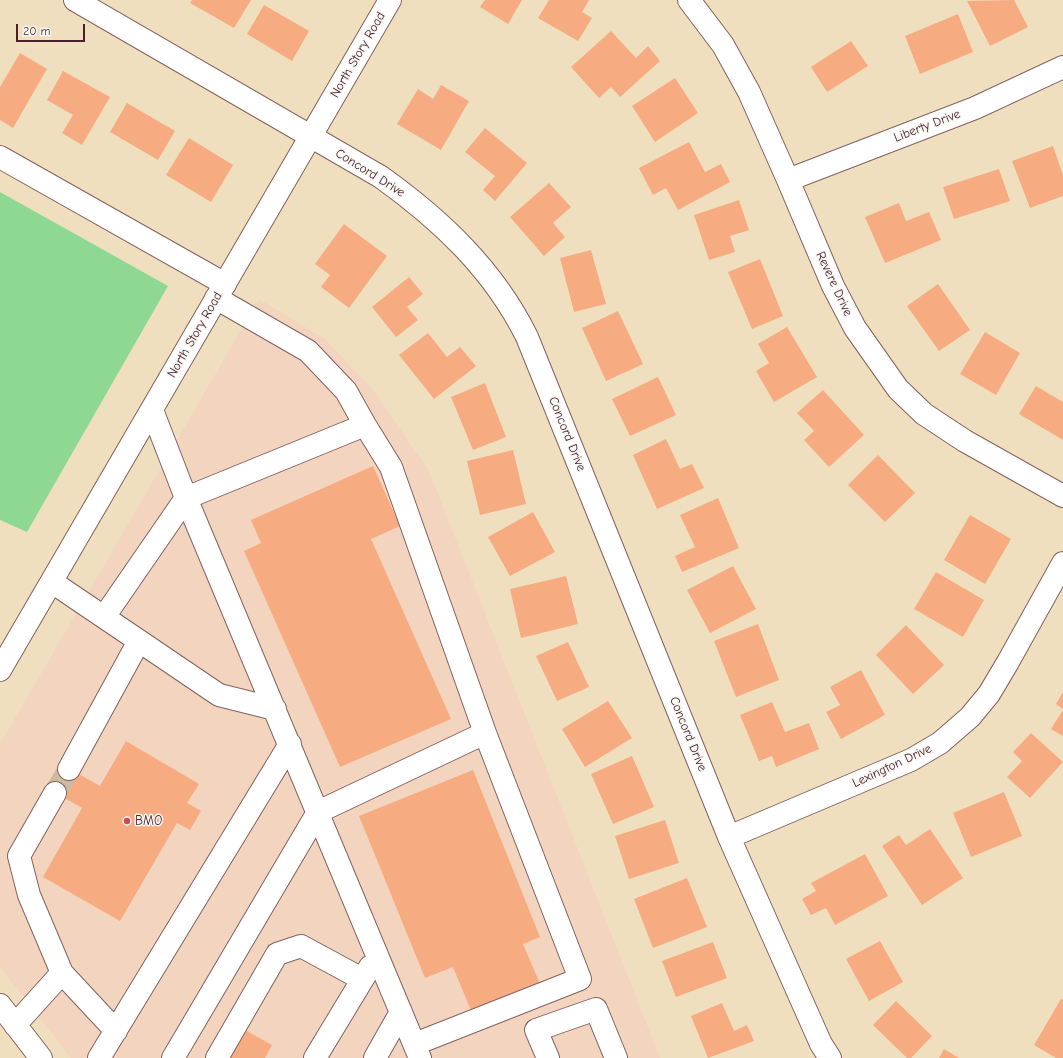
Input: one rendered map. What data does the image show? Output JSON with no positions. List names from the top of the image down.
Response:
{
  "streets": {
    "street": [
      "North Story Road",
      "Liberty Drive",
      "Concord Drive",
      "Revere Drive",
      "Lexington Drive"
    ]
  },
  "crossings": [
    ["North Story Road", "Concord Drive"],
    ["Liberty Drive", "Revere Drive"],
    ["Concord Drive", "Lexington Drive"]
  ],
  "places": ["BMO"],
  "scale_bar": "20 m"
}
